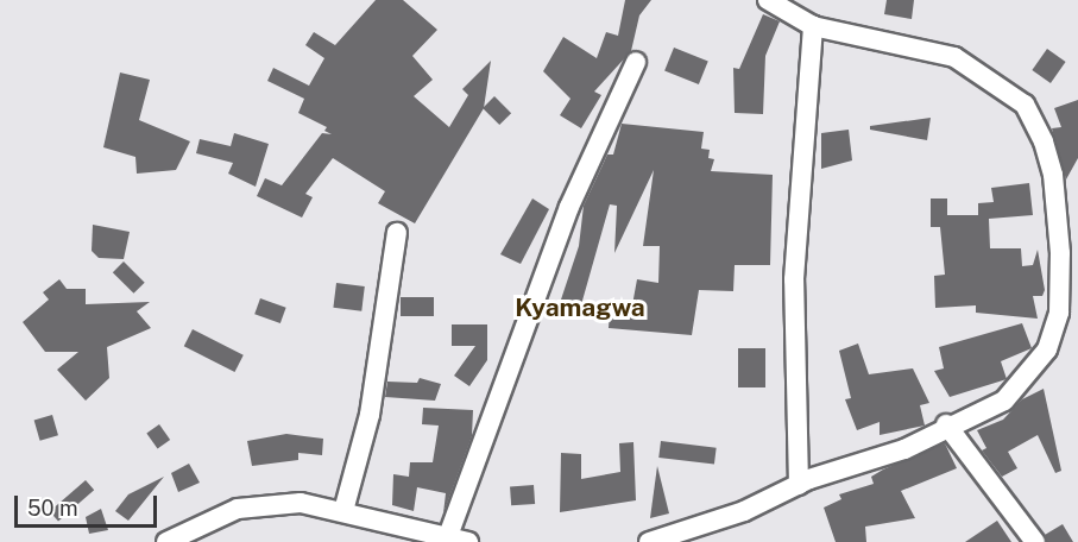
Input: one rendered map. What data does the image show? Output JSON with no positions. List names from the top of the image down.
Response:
{
  "districts": ["Kyamagwa"],
  "scale_bar": "50 m"
}
